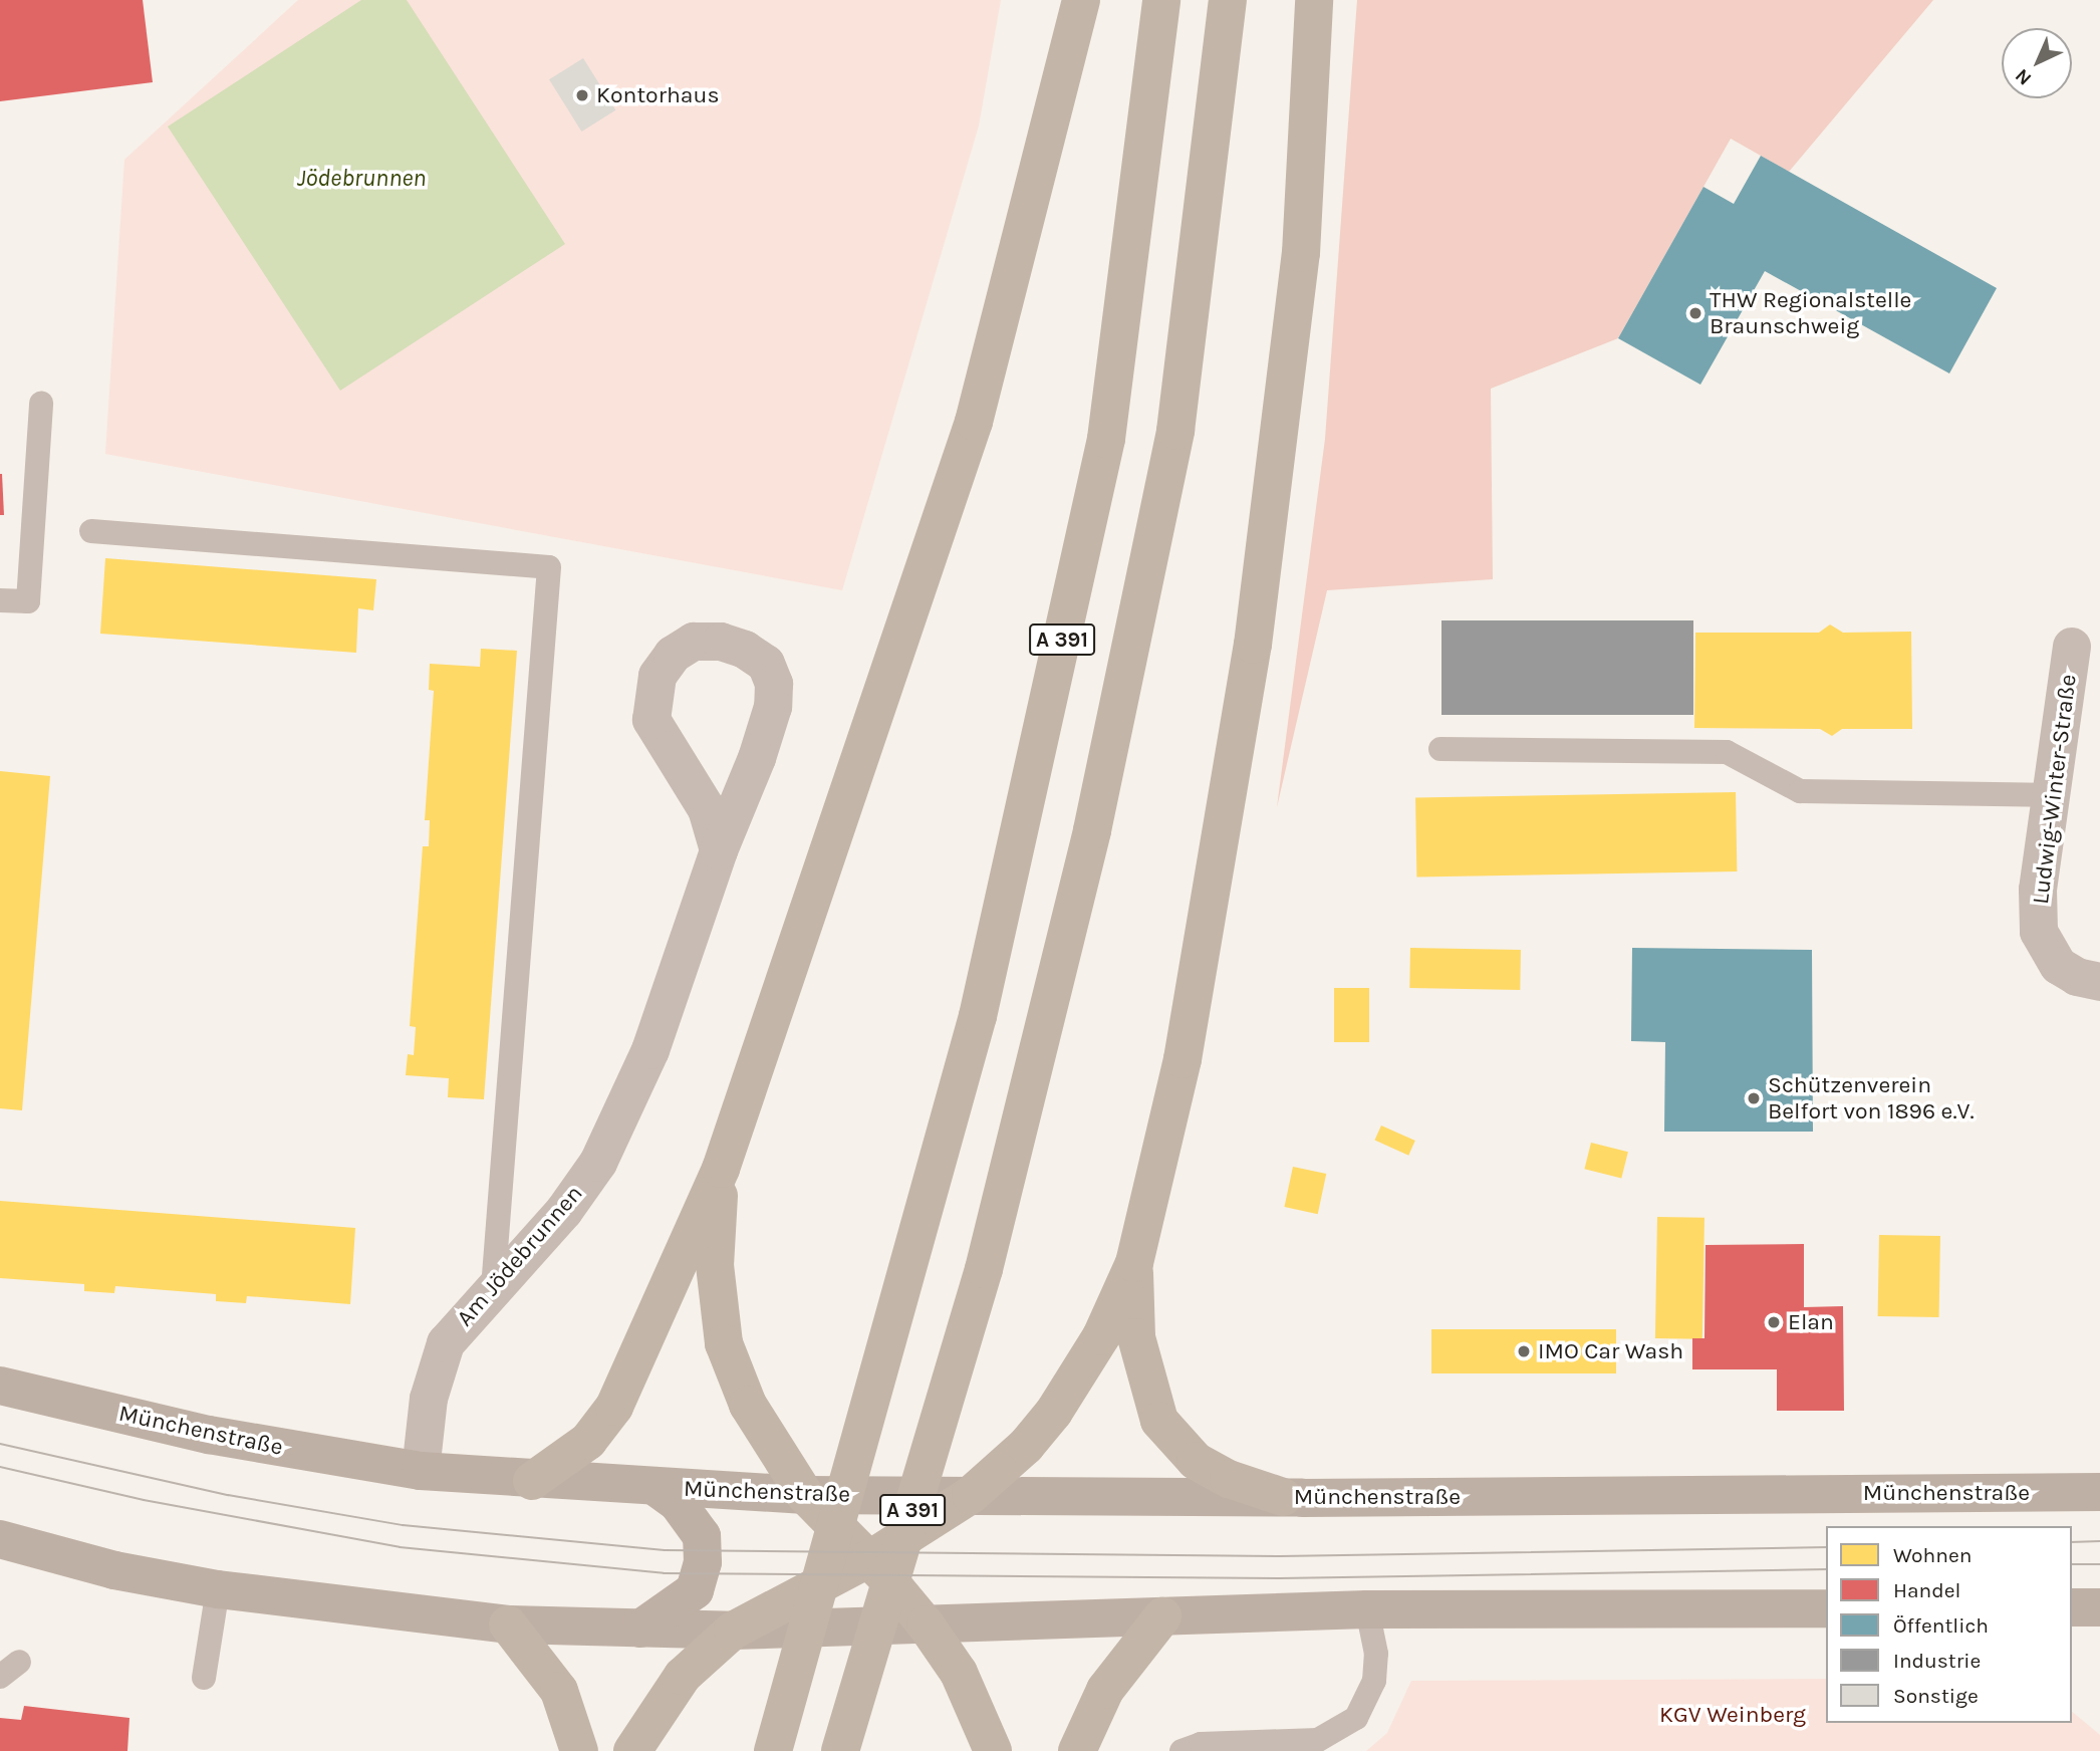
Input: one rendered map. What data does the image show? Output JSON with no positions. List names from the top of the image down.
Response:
{
  "streets": {
    "highway": ["A 391"],
    "main road": ["Münchenstraße"],
    "street": ["Ludwig-Winter-Straße", "Am Jödebrunnen"]
  },
  "crossings": [
    ["Am Jödebrunnen", "Münchenstraße"]
  ],
  "water": ["Jödebrunnen"],
  "parks": ["KGV Weinberg"],
  "places": [
    "Kontorhaus",
    "THW Regionalstelle Braunschweig",
    "Schützenverein Belfort von 1896 e.V.",
    "Elan",
    "IMO Car Wash"
  ],
  "legend": [
    "Wohnen",
    "Handel",
    "Öffentlich",
    "Industrie",
    "Sonstige"
  ],
  "north": "bottom left"
}
